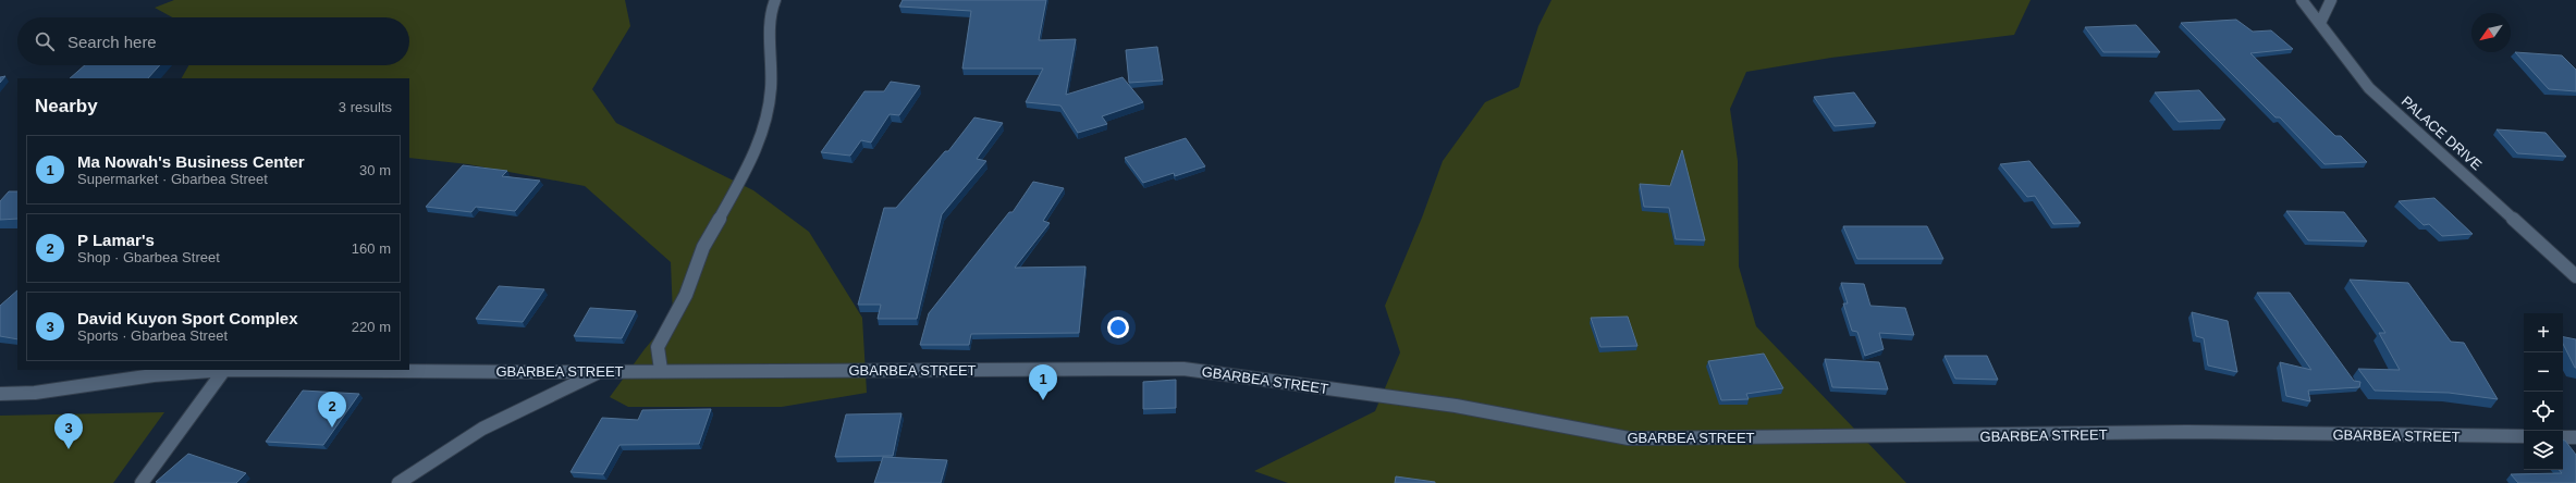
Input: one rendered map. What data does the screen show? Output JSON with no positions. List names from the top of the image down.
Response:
{
  "streets": {
    "street": ["PALACE DRIVE", "GBARBEA STREET"]
  },
  "north": "bottom left",
  "page": {
    "search": "Search here",
    "heading": ["Nearby", "3 results"],
    "list": [
      {
        "mark": "1",
        "name": "Ma Nowah's Business Center",
        "note": "Supermarket · Gbarbea Street",
        "value": "30 m"
      },
      {
        "mark": "2",
        "name": "P Lamar's",
        "note": "Shop · Gbarbea Street",
        "value": "160 m"
      },
      {
        "mark": "3",
        "name": "David Kuyon Sport Complex",
        "note": "Sports · Gbarbea Street",
        "value": "220 m"
      }
    ],
    "map_buttons": ["+", "−"],
    "pins": ["1", "2", "3"]
  }
}
